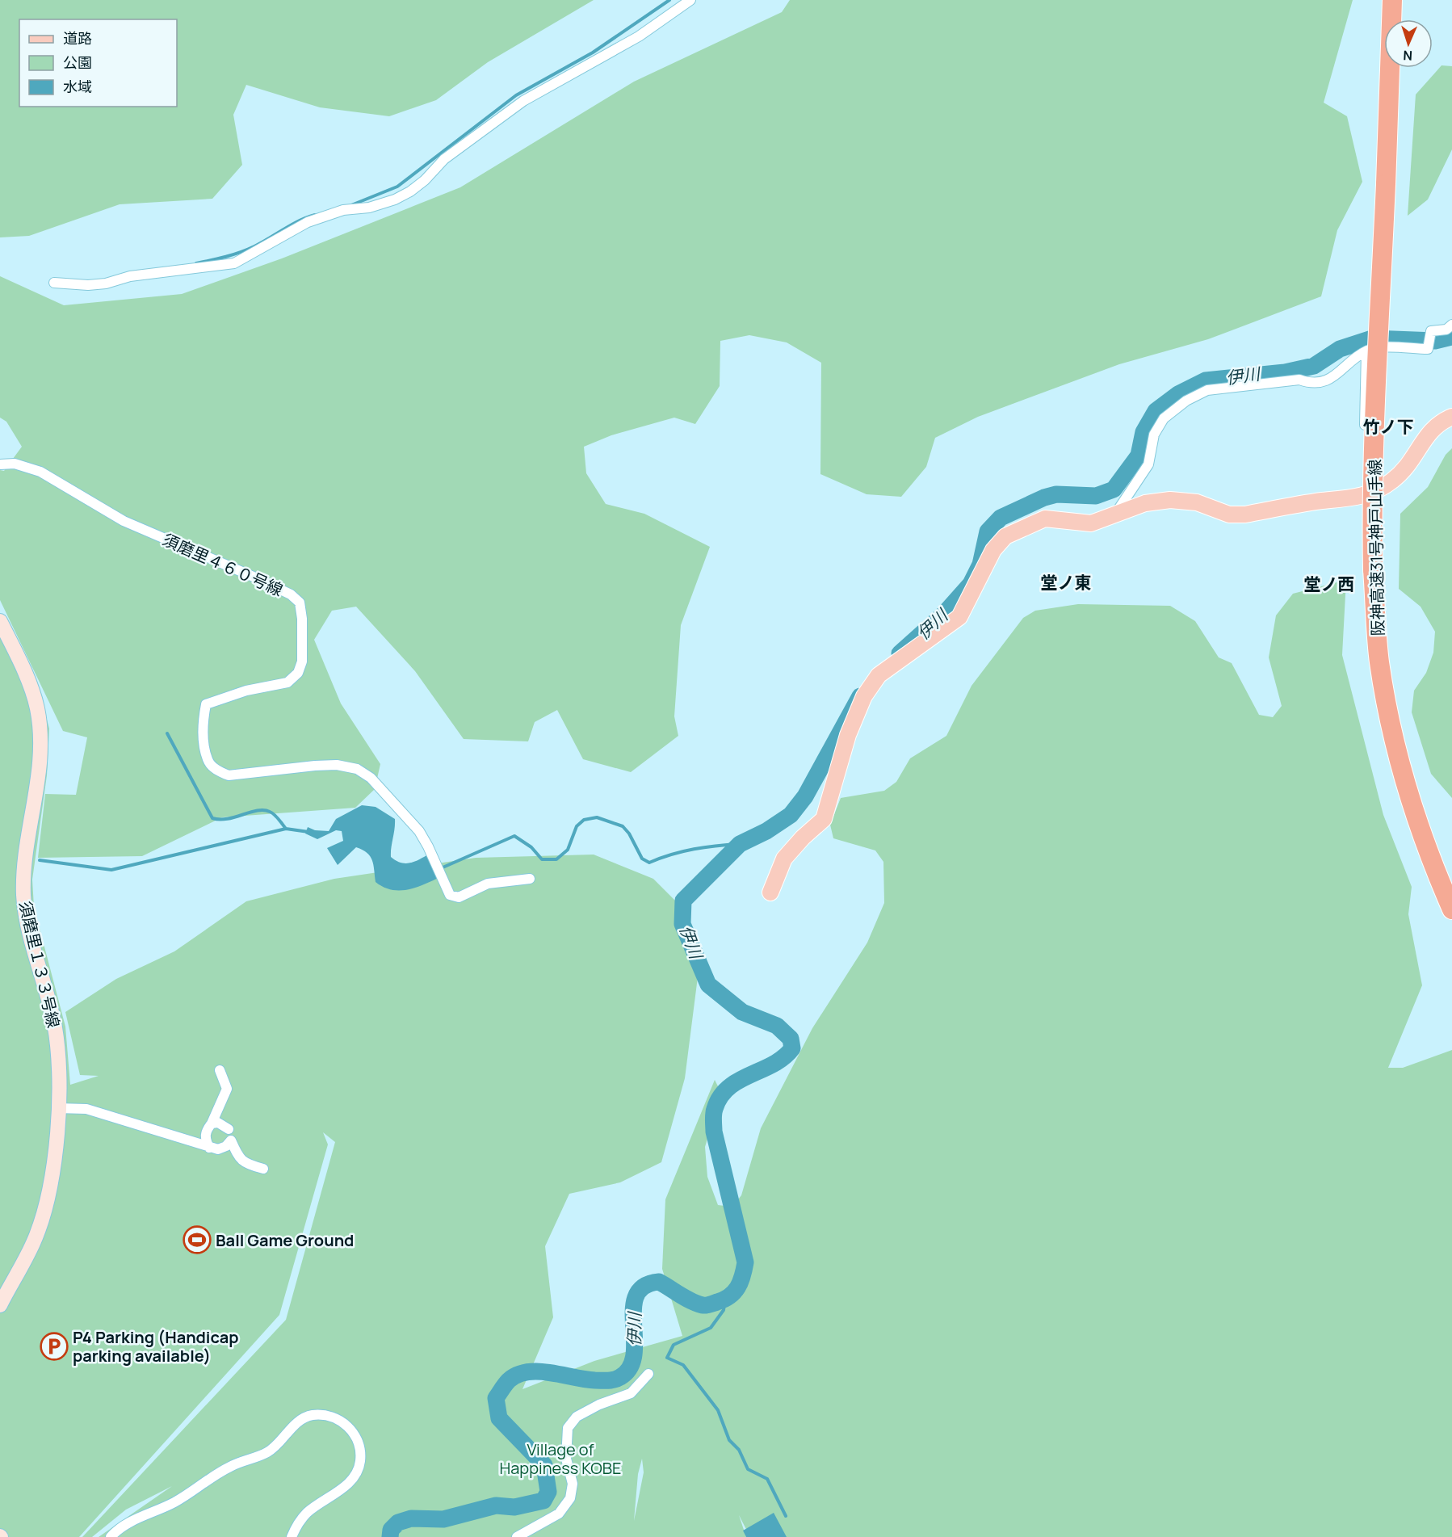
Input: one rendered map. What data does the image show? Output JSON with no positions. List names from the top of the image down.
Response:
{
  "streets": {
    "highway": ["阪神高速31号神戸山手線"],
    "street": ["須磨里４６０号線", "須磨里１３３号線"]
  },
  "districts": ["竹ノ下", "堂ノ東", "堂ノ西"],
  "water": ["伊川"],
  "parks": ["Village of Happiness KOBE"],
  "places": {
    "sports": ["Ball Game Ground"],
    "parking": ["P4 Parking (Handicap parking available)"]
  },
  "legend": ["道路", "公園", "水域"],
  "north": "bottom"
}
